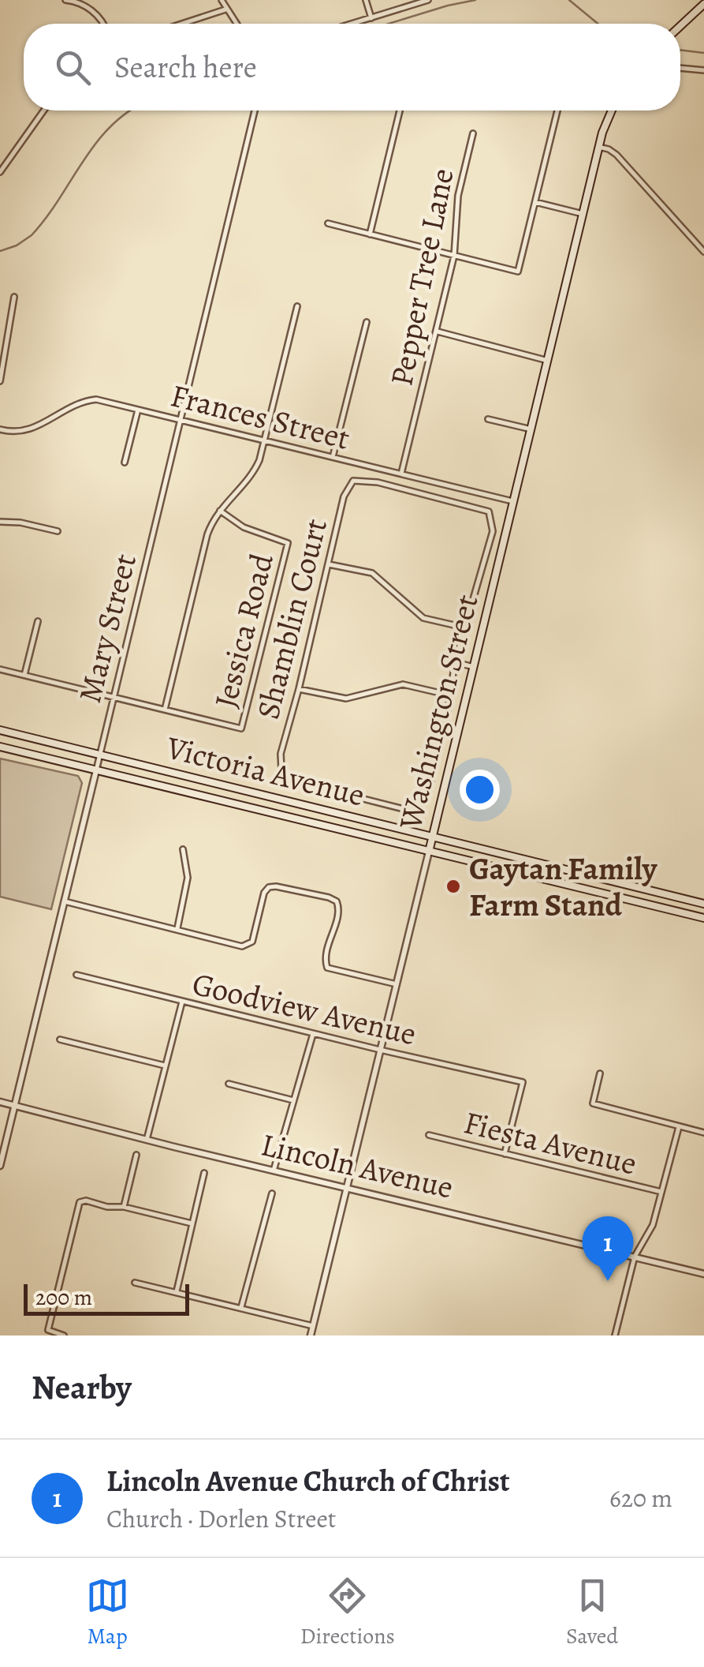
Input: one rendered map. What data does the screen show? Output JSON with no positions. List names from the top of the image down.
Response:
{
  "streets": {
    "main road": ["Washington Street", "Victoria Avenue"],
    "street": [
      "Pepper Tree Lane",
      "Frances Street",
      "Shamblin Court",
      "Mary Street",
      "Jessica Road",
      "Goodview Avenue",
      "Fiesta Avenue",
      "Lincoln Avenue"
    ]
  },
  "crossings": [
    ["Pepper Tree Lane", "Frances Street"],
    ["Frances Street", "Mary Street"],
    ["Frances Street", "Washington Street"],
    ["Mary Street", "Victoria Avenue"],
    ["Mary Street", "Lincoln Avenue"],
    ["Washington Street", "Victoria Avenue"],
    ["Washington Street", "Goodview Avenue"],
    ["Washington Street", "Lincoln Avenue"],
    ["Goodview Avenue", "Fiesta Avenue"]
  ],
  "places": ["Gaytan Family Farm Stand"],
  "scale_bar": "200 m",
  "page": {
    "search": "Search here",
    "pins": "1",
    "scale": "200 m",
    "heading": "Nearby",
    "list": [
      {
        "mark": "1",
        "name": "Lincoln Avenue Church of Christ",
        "note": "Church · Dorlen Street",
        "value": "620 m"
      }
    ],
    "nav": ["Map", "Directions", "Saved"]
  }
}
